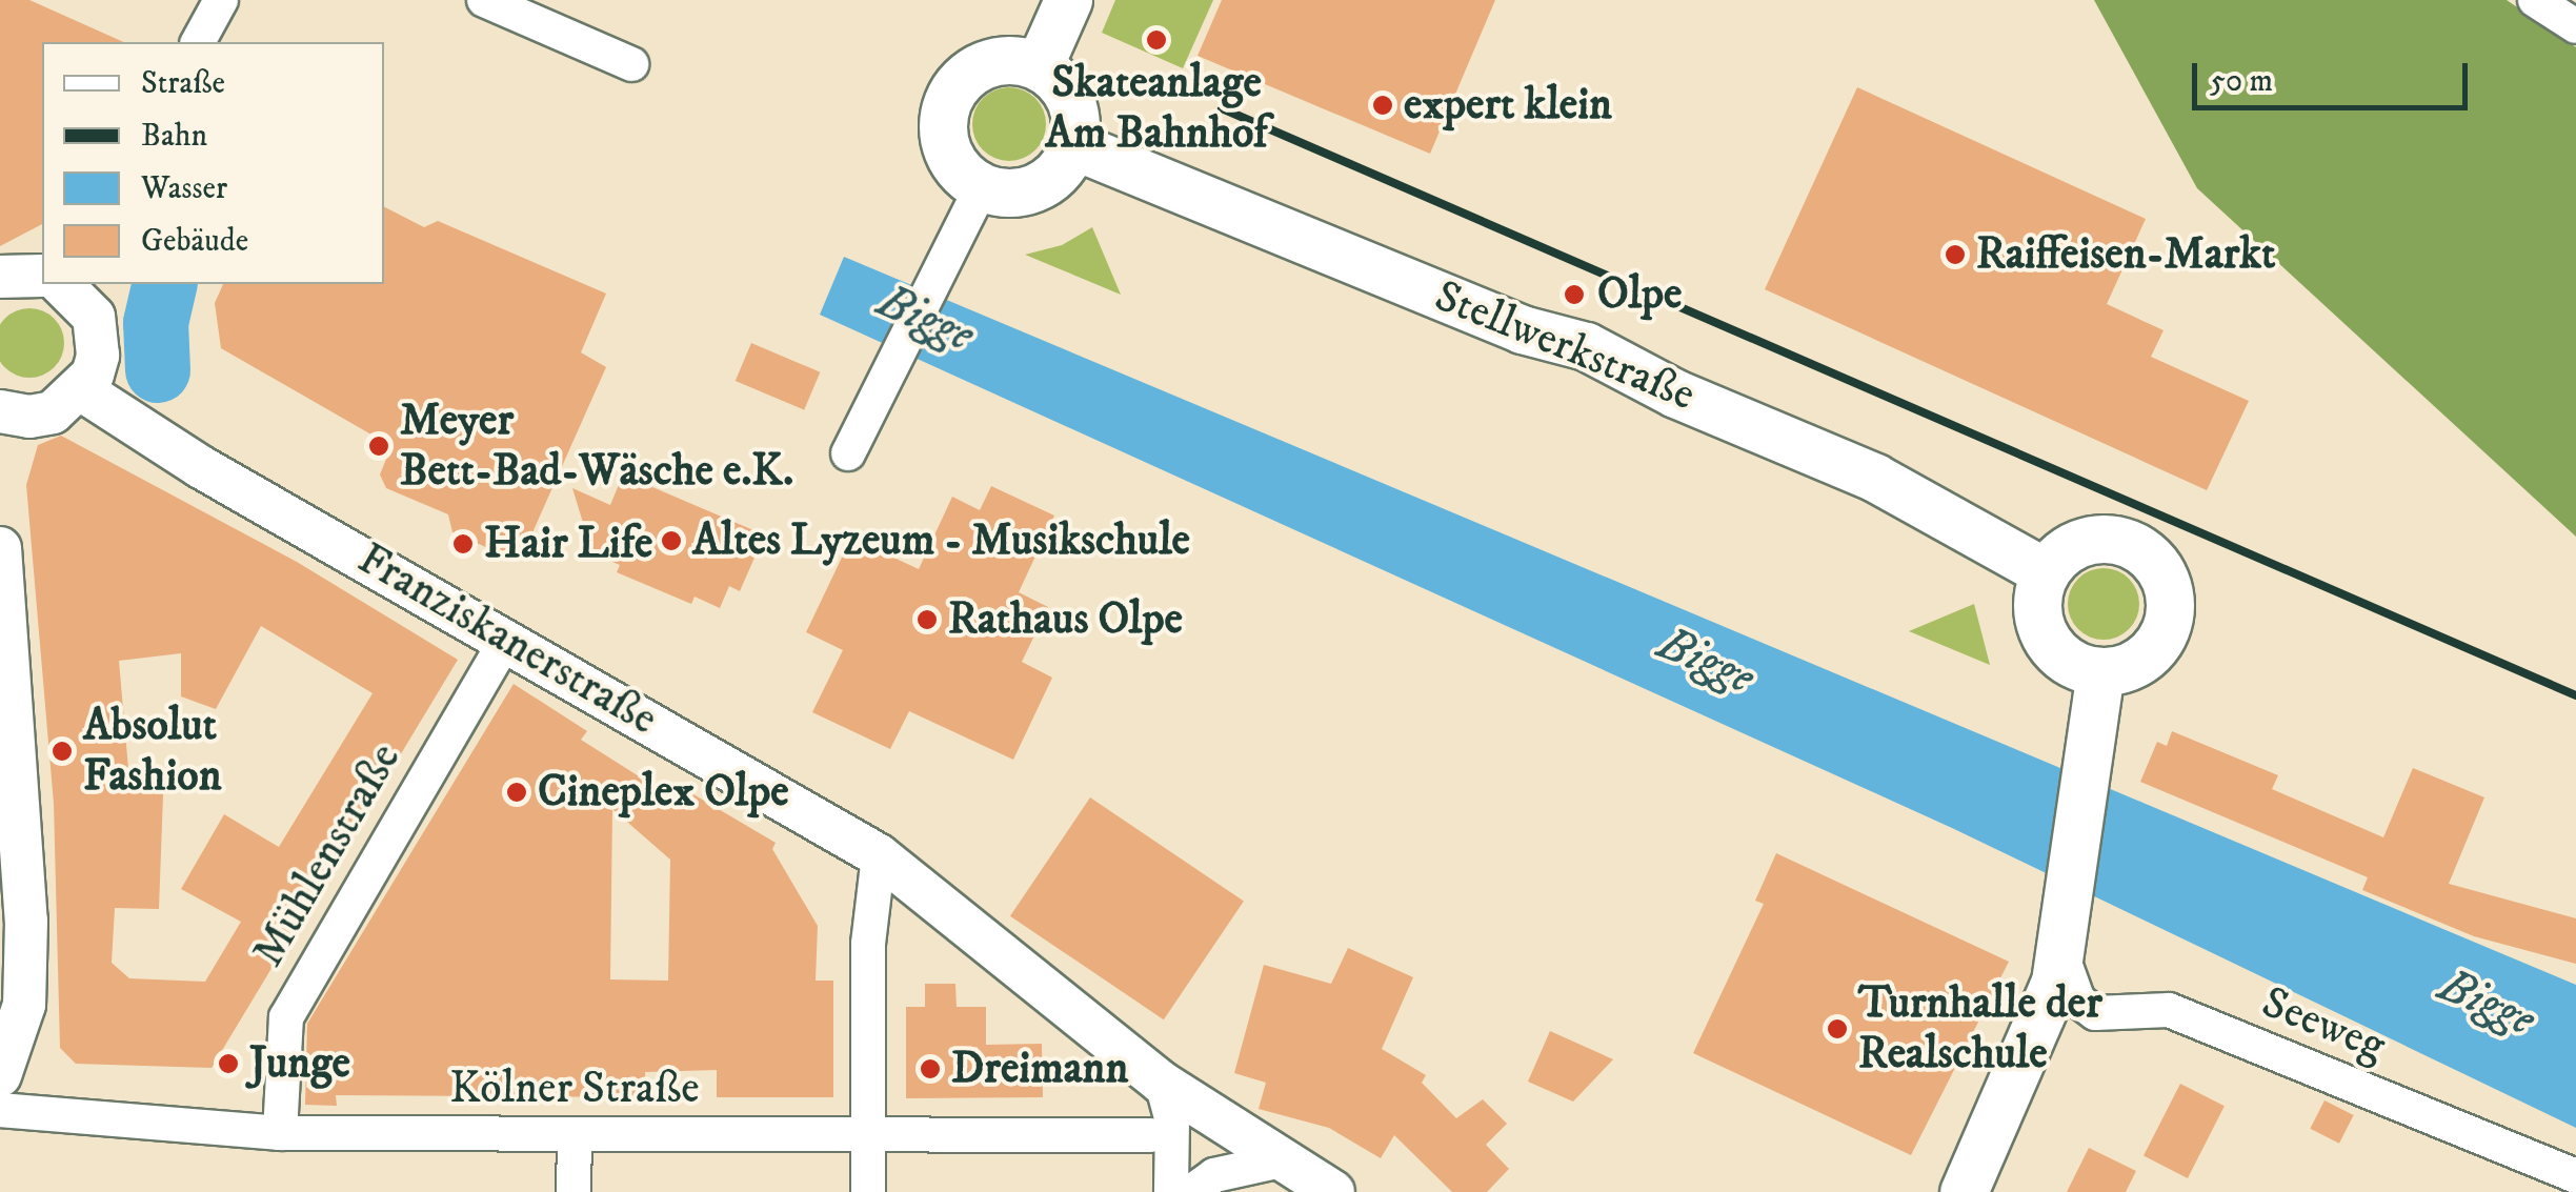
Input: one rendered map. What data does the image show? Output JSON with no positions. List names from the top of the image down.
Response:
{
  "streets": {
    "main road": ["Stellwerkstraße"],
    "street": [
      "Franziskanerstraße",
      "Mühlenstraße",
      "Seeweg",
      "Kölner Straße"
    ]
  },
  "crossings": [
    ["Franziskanerstraße", "Mühlenstraße"],
    ["Mühlenstraße", "Kölner Straße"]
  ],
  "water": ["Bigge"],
  "places": [
    "Skateanlage Am Bahnhof",
    "expert klein",
    "Raiffeisen-Markt",
    "Olpe",
    "Meyer Bett-Bad-Wäsche e.K.",
    "Altes Lyzeum - Musikschule",
    "Hair Life",
    "Rathaus Olpe",
    "Absolut Fashion",
    "Cineplex Olpe",
    "Turnhalle der Realschule",
    "Junge",
    "Dreimann"
  ],
  "legend": [
    "Straße",
    "Bahn",
    "Wasser",
    "Gebäude"
  ],
  "scale_bar": "50 m"
}
